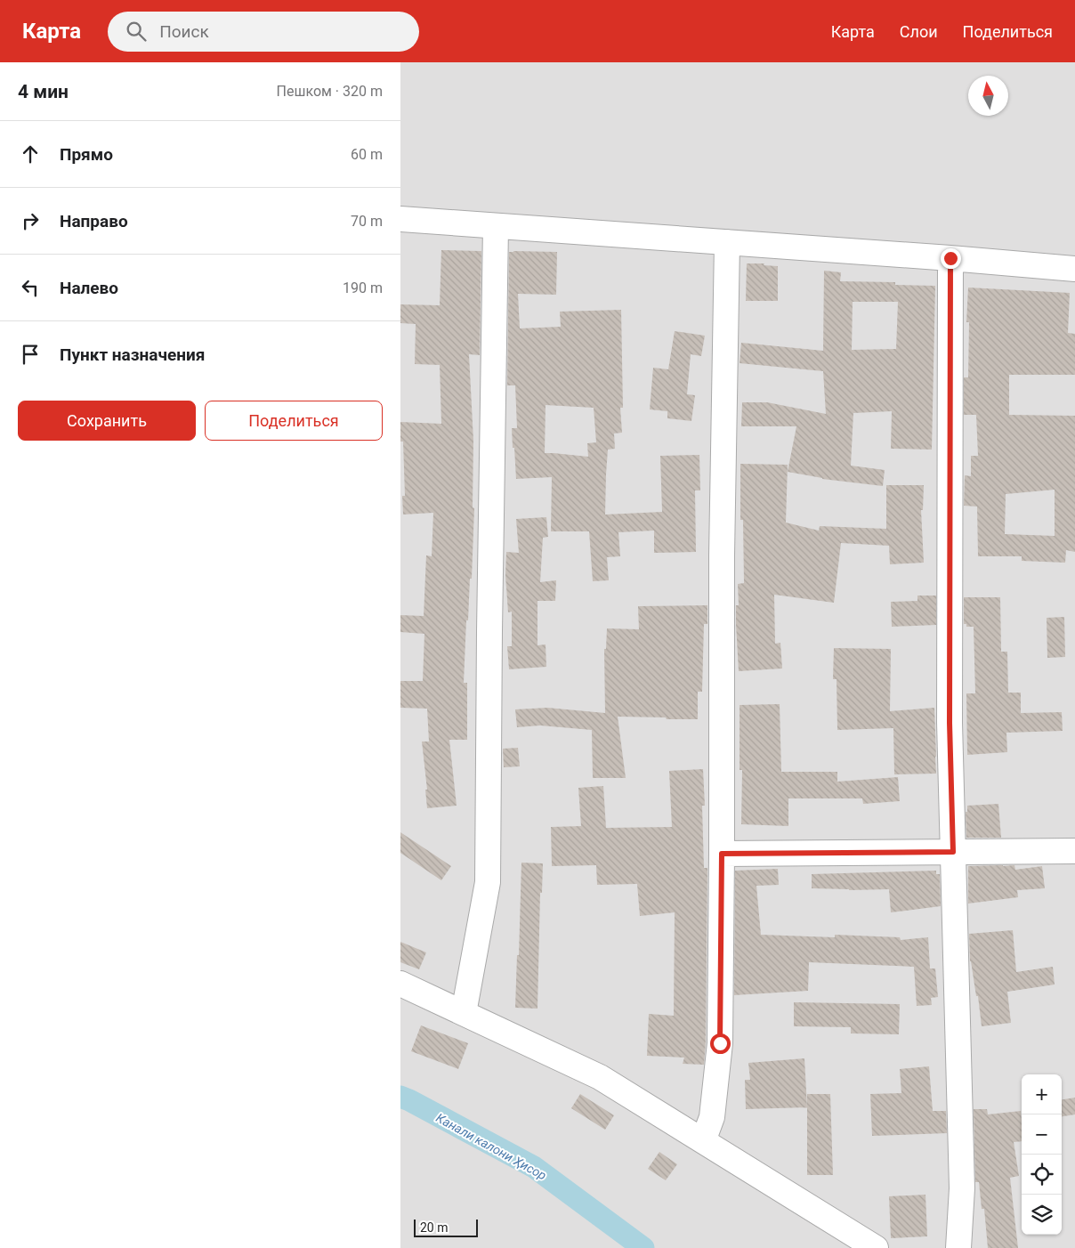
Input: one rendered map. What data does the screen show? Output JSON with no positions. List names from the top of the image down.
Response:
{
  "water": ["Канали калони Ҳисор"],
  "scale_bar": "20 m",
  "north": "top",
  "page": {
    "header": "Карта",
    "search": "Поиск",
    "nav": ["Карта", "Слои", "Поделиться"],
    "heading": ["4 мин", "Пешком · 320 m"],
    "list": [
      ["Прямо", "60 m"],
      ["Направо", "70 m"],
      ["Налево", "190 m"],
      "Пункт назначения"
    ],
    "buttons": ["Сохранить", "Поделиться"],
    "map_buttons": ["+", "−"],
    "scale": "20 m"
  }
}
